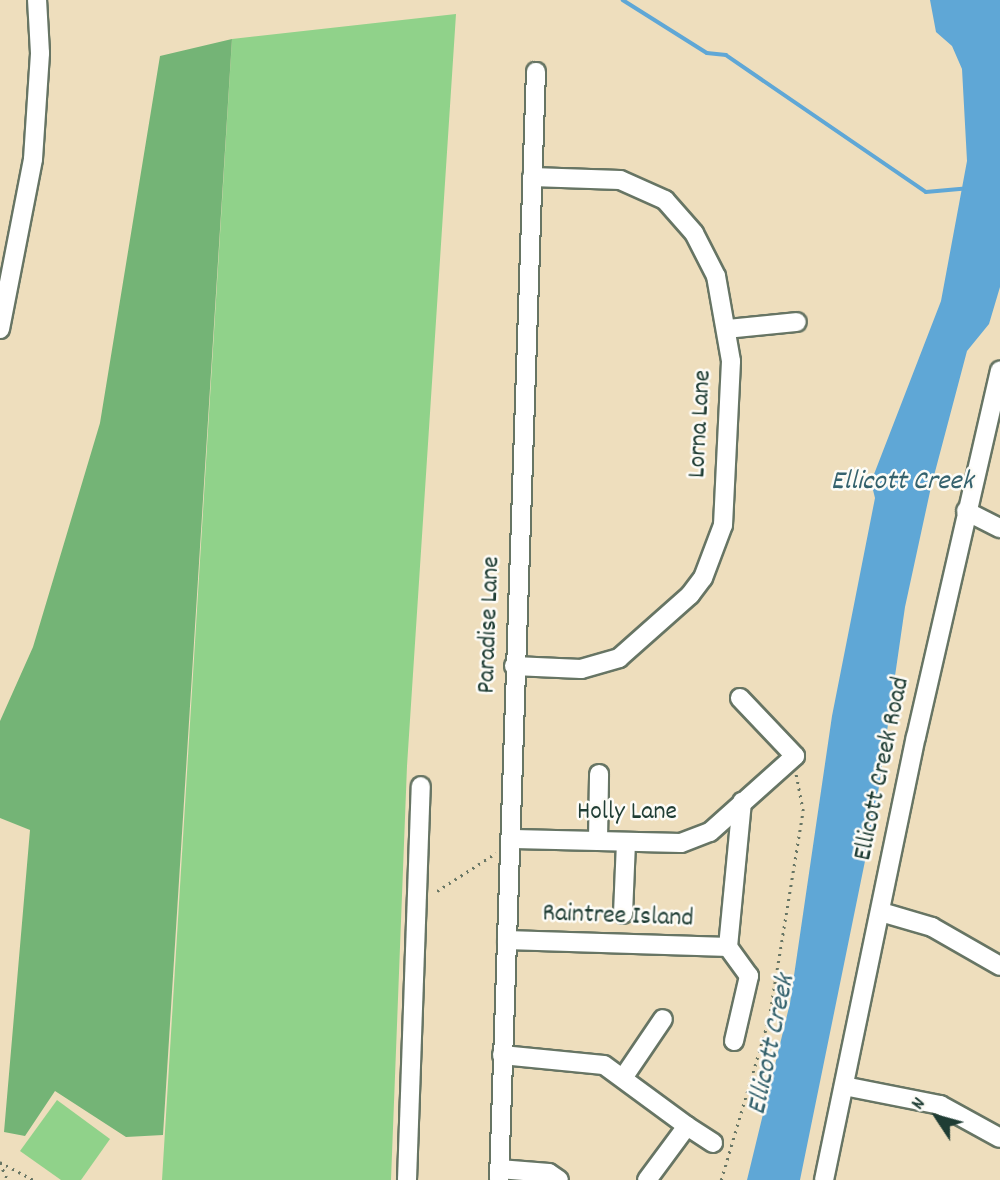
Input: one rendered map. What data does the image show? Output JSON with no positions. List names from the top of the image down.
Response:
{
  "streets": {
    "street": [
      "Lorna Lane",
      "Paradise Lane",
      "Ellicott Creek Road",
      "Holly Lane",
      "Raintree Island"
    ]
  },
  "crossings": [
    ["Lorna Lane", "Paradise Lane"],
    ["Paradise Lane", "Holly Lane"],
    ["Paradise Lane", "Raintree Island"]
  ],
  "water": ["Ellicott Creek"],
  "north": "top left"
}
